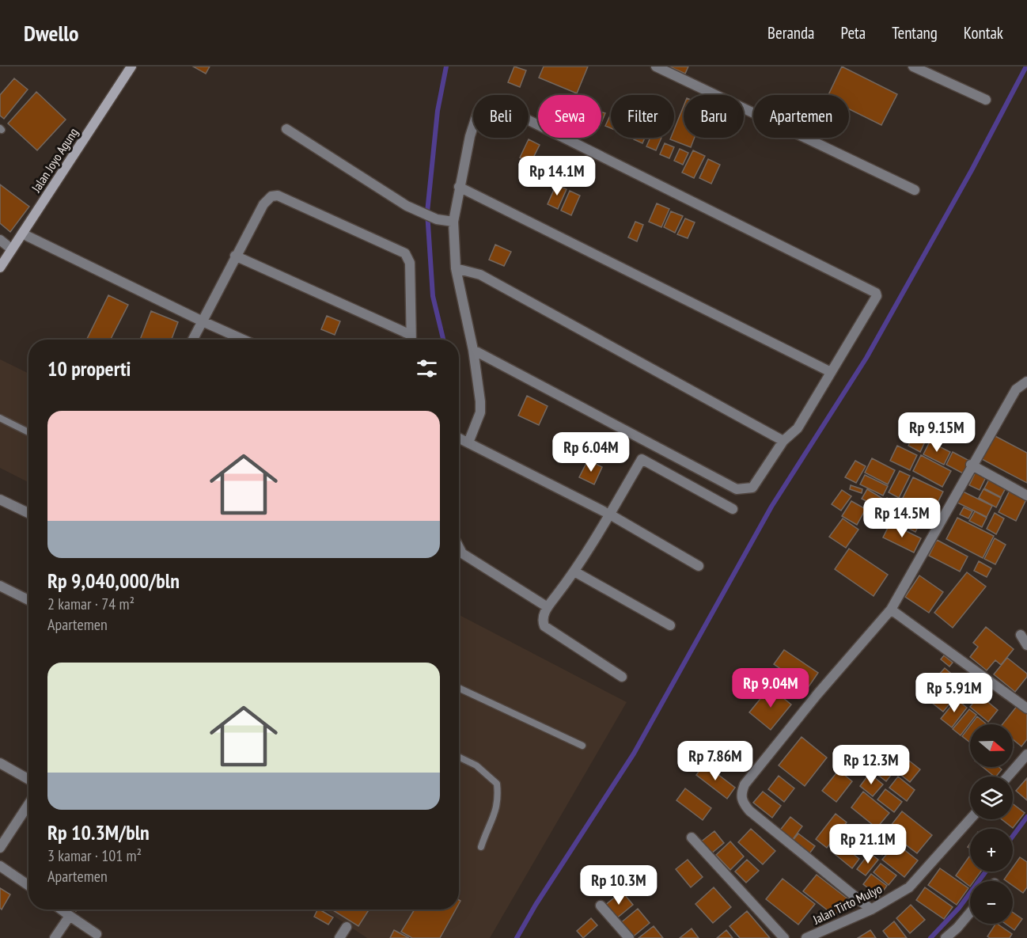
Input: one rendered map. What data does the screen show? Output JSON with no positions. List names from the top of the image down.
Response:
{
  "streets": {
    "main road": ["Jalan Joyo Agung"],
    "street": ["Jalan Tirto Mulyo"]
  },
  "north": "right",
  "page": {
    "header": "Dwello",
    "nav": [
      "Beranda",
      "Peta",
      "Tentang",
      "Kontak"
    ],
    "chip": [
      "Beli",
      "Sewa",
      "Filter",
      "Baru",
      "Apartemen"
    ],
    "price": [
      "Rp 14.1M",
      "Rp 9.15M",
      "Rp 6.04M",
      "Rp 14.5M",
      "Rp 9.04M",
      "Rp 5.91M",
      "Rp 7.86M",
      "Rp 12.3M",
      "Rp 21.1M",
      "Rp 10.3M"
    ],
    "heading": "10 properti",
    "list": [
      {
        "name": "Rp 9,040,000/bln",
        "note": "2 kamar · 74 m² · Apartemen"
      },
      {
        "name": "Rp 10.3M/bln",
        "note": "3 kamar · 101 m² · Apartemen"
      }
    ],
    "map_buttons": ["+", "−"]
  }
}
